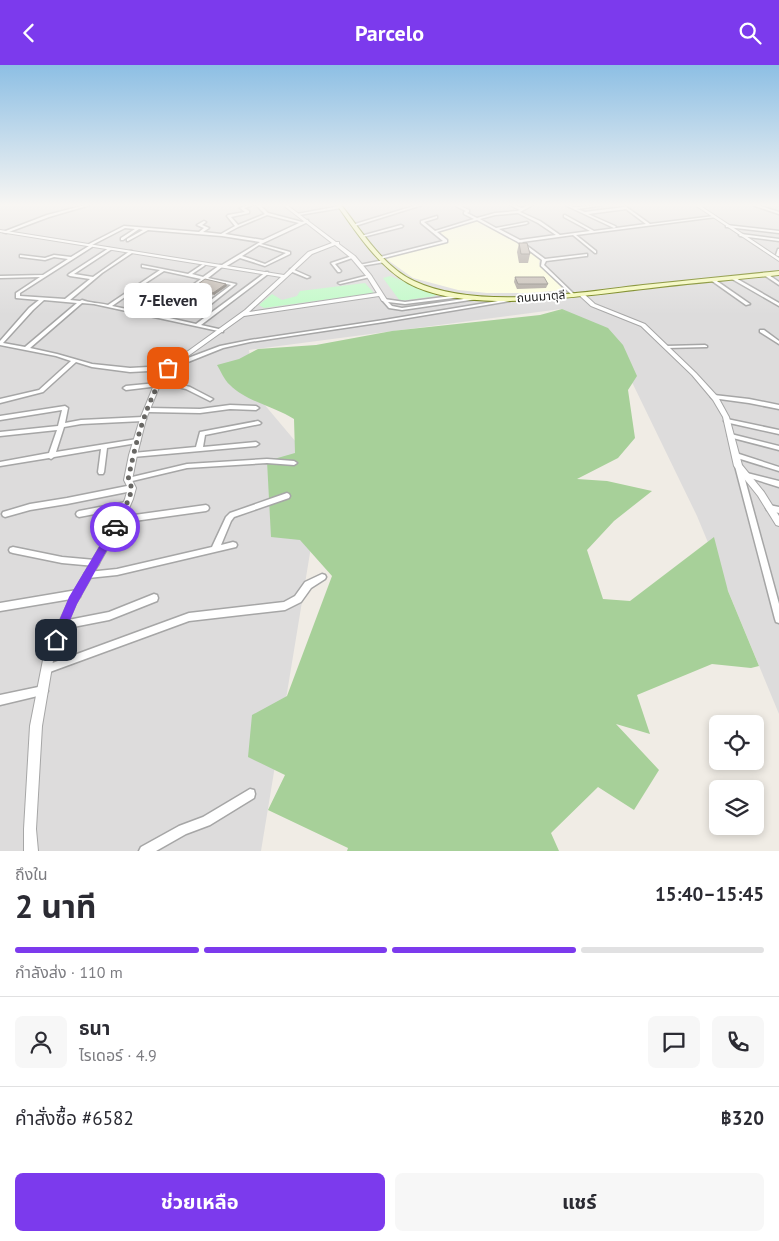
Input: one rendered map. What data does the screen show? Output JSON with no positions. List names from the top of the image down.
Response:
{
  "streets": {
    "main road": ["ถนนมาตุลี"]
  },
  "places": ["7-Eleven"],
  "page": {
    "header": "Parcelo",
    "bubble": "7-Eleven",
    "heading": ["2 นาที", "ถึงใน", "15:40–15:45"],
    "panel": [
      "ธนา",
      "ไรเดอร์ · 4.9",
      "คำสั่งซื้อ #6582",
      "฿320"
    ],
    "bar": "กำลังส่ง · 110 m",
    "buttons": ["ช่วยเหลือ", "แชร์"]
  }
}
